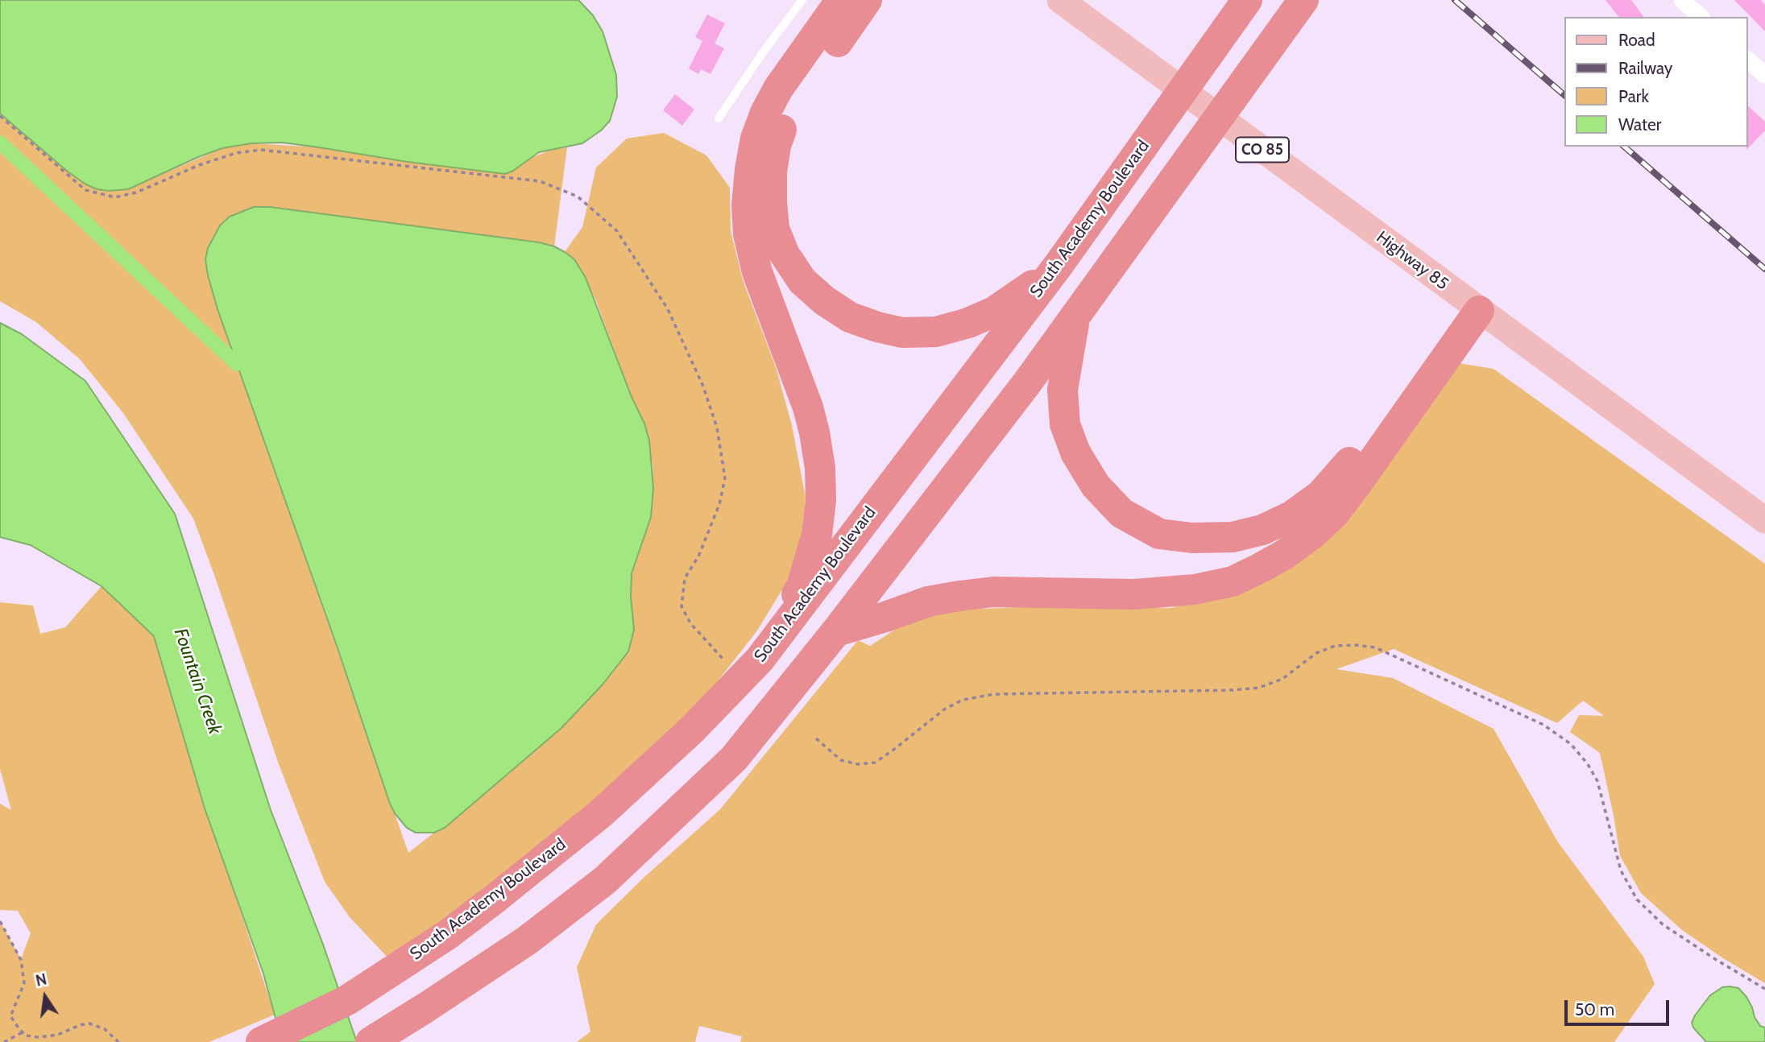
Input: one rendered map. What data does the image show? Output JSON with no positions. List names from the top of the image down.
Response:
{
  "streets": {
    "highway": ["South Academy Boulevard"],
    "main road": ["CO 85", "Highway 85"]
  },
  "water": ["Fountain Creek"],
  "legend": [
    "Road",
    "Railway",
    "Park",
    "Water"
  ],
  "scale_bar": "50 m",
  "north": "top"
}
